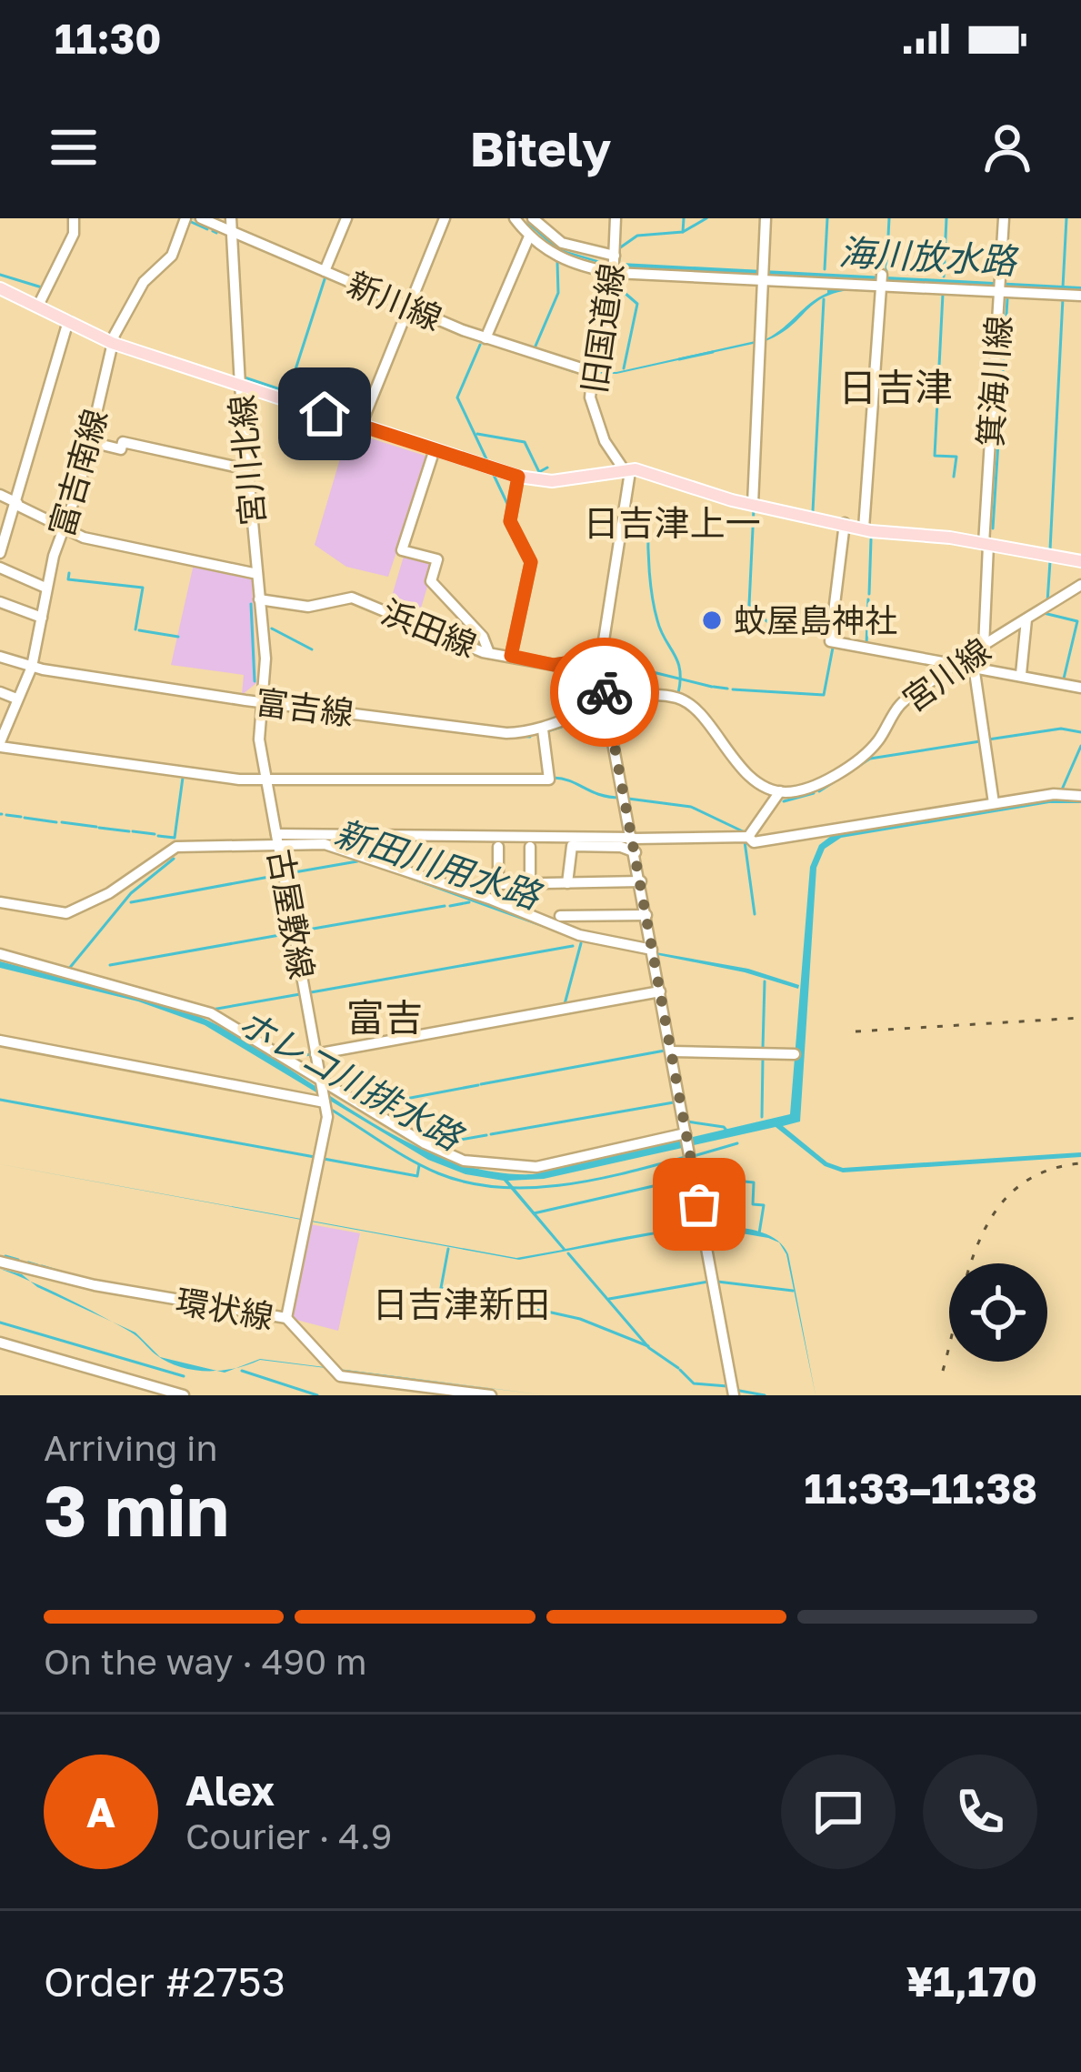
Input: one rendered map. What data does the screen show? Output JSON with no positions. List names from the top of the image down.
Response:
{
  "streets": {
    "street": [
      "新川線",
      "旧国道線",
      "箕海川線",
      "宮川北線",
      "富吉南線",
      "浜田線",
      "宮川線",
      "富吉線",
      "古屋敷線",
      "環状線"
    ]
  },
  "crossings": [
    ["新川線", "旧国道線"],
    ["新川線", "宮川北線"],
    ["箕海川線", "宮川線"],
    ["宮川北線", "浜田線"],
    ["宮川北線", "富吉線"],
    ["宮川北線", "古屋敷線"],
    ["富吉南線", "富吉線"],
    ["富吉線", "古屋敷線"],
    ["古屋敷線", "環状線"]
  ],
  "districts": [
    "日吉津",
    "日吉津上一",
    "富吉",
    "日吉津新田"
  ],
  "water": ["海川放水路", "新田川用水路", "ホレコ川排水路"],
  "places": ["蚊屋島神社"],
  "page": {
    "status": "11:30",
    "header": "Bitely",
    "heading": ["3 min", "Arriving in", "11:33–11:38"],
    "panel": [
      "Alex",
      "Courier · 4.9",
      "Order #2753",
      "¥1,170"
    ],
    "bar": "On the way · 490 m",
    "round": "A"
  }
}
